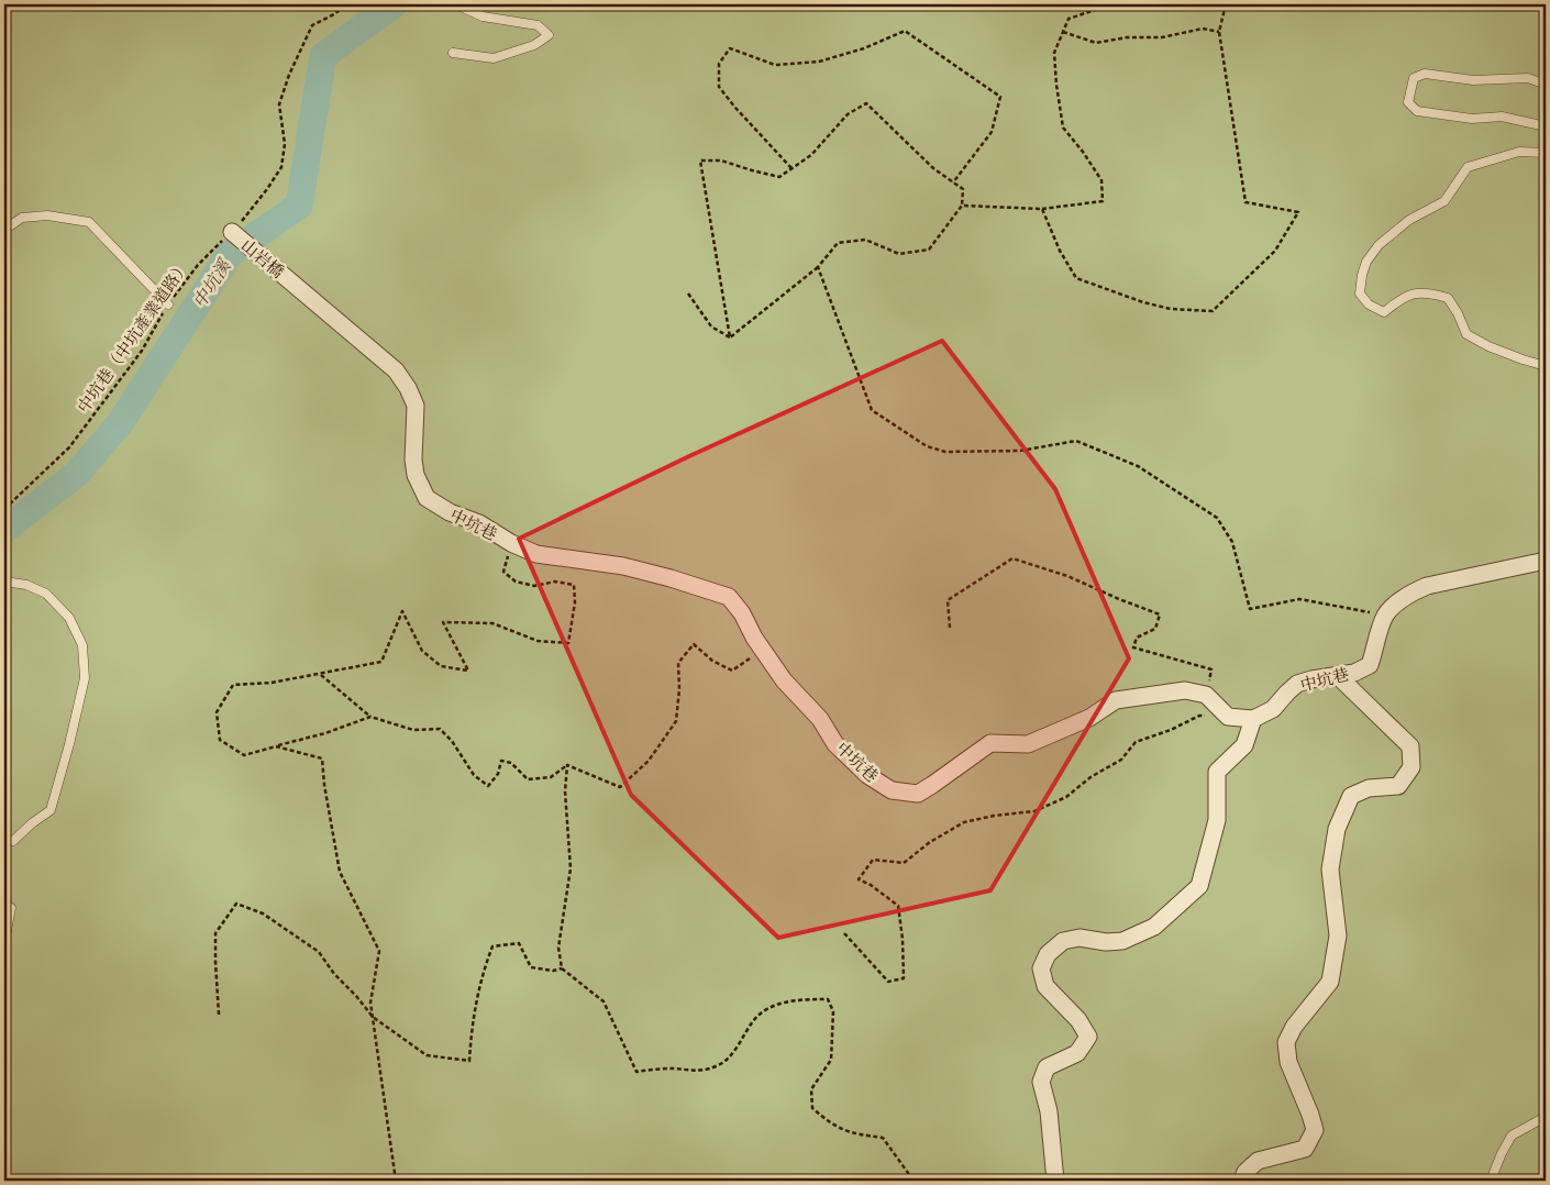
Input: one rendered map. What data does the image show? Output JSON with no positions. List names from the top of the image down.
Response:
{
  "streets": {
    "street": ["山岩橋", "中坑巷"],
    "path": ["中坑巷（中坑產業道路）"]
  },
  "crossings": [
    ["山岩橋", "中坑巷（中坑產業道路）"],
    ["山岩橋", "中坑巷"]
  ],
  "water": ["中坑溪"]
}
